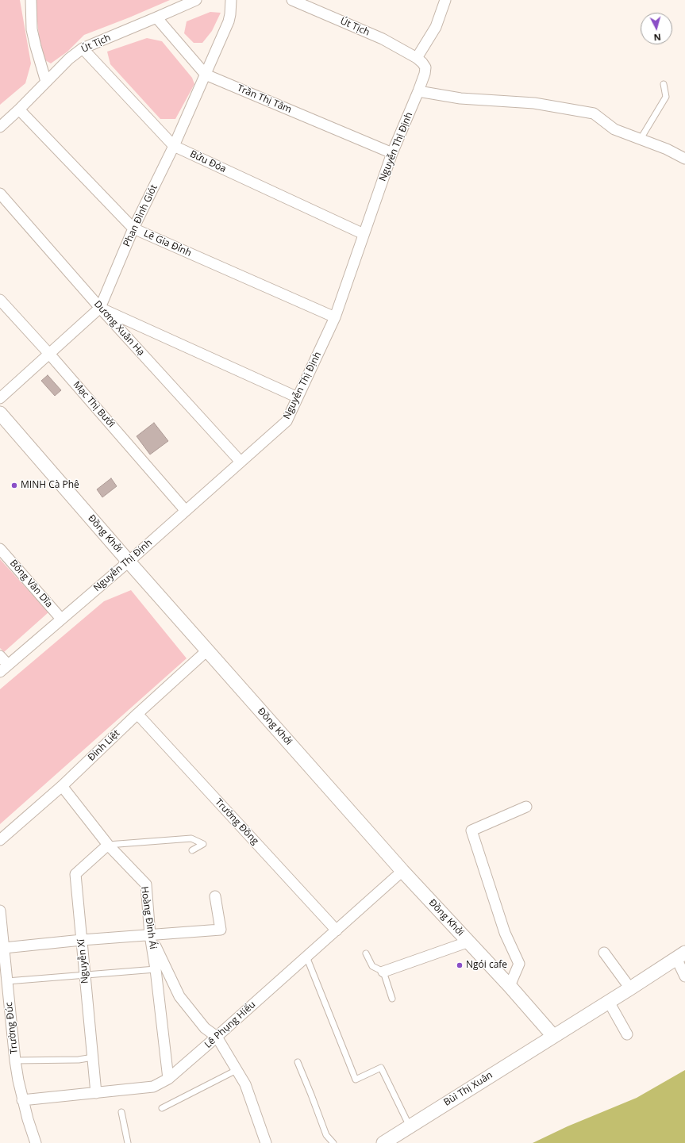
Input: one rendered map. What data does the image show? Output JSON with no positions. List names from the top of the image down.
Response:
{
  "streets": {
    "street": [
      "Út Tịch",
      "Trần Thị Tâm",
      "Nguyễn Thị Định",
      "Bửu Đóa",
      "Phan Đình Giót",
      "Lê Gia Đỉnh",
      "Dương Xuân Hạ",
      "Mạc Thị Bưởi",
      "Đồng Khởi",
      "Bông Văn Dĩa",
      "Đinh Liệt",
      "Trường Đồng",
      "Hoàng Đình Ái",
      "Nguyễn Xí",
      "Lê Phụng Hiểu",
      "Trường Đúc",
      "Bùi Thị Xuân"
    ]
  },
  "crossings": [
    ["Út Tịch", "Trần Thị Tâm"],
    ["Út Tịch", "Nguyễn Thị Định"],
    ["Út Tịch", "Bửu Đóa"],
    ["Út Tịch", "Lê Gia Đỉnh"],
    ["Trần Thị Tâm", "Nguyễn Thị Định"],
    ["Trần Thị Tâm", "Phan Đình Giót"],
    ["Nguyễn Thị Định", "Bửu Đóa"],
    ["Nguyễn Thị Định", "Lê Gia Đỉnh"],
    ["Nguyễn Thị Định", "Dương Xuân Hạ"],
    ["Nguyễn Thị Định", "Mạc Thị Bưởi"],
    ["Nguyễn Thị Định", "Đồng Khởi"],
    ["Nguyễn Thị Định", "Bông Văn Dĩa"],
    ["Bửu Đóa", "Phan Đình Giót"],
    ["Phan Đình Giót", "Lê Gia Đỉnh"],
    ["Phan Đình Giót", "Dương Xuân Hạ"],
    ["Phan Đình Giót", "Mạc Thị Bưởi"],
    ["Đồng Khởi", "Đinh Liệt"],
    ["Đồng Khởi", "Lê Phụng Hiểu"],
    ["Đồng Khởi", "Bùi Thị Xuân"],
    ["Đinh Liệt", "Trường Đồng"],
    ["Đinh Liệt", "Hoàng Đình Ái"],
    ["Trường Đồng", "Lê Phụng Hiểu"],
    ["Hoàng Đình Ái", "Nguyễn Xí"],
    ["Hoàng Đình Ái", "Lê Phụng Hiểu"],
    ["Nguyễn Xí", "Lê Phụng Hiểu"],
    ["Lê Phụng Hiểu", "Trường Đúc"]
  ],
  "places": ["MINH Cà Phê", "Ngói cafe"],
  "north": "bottom"
}
